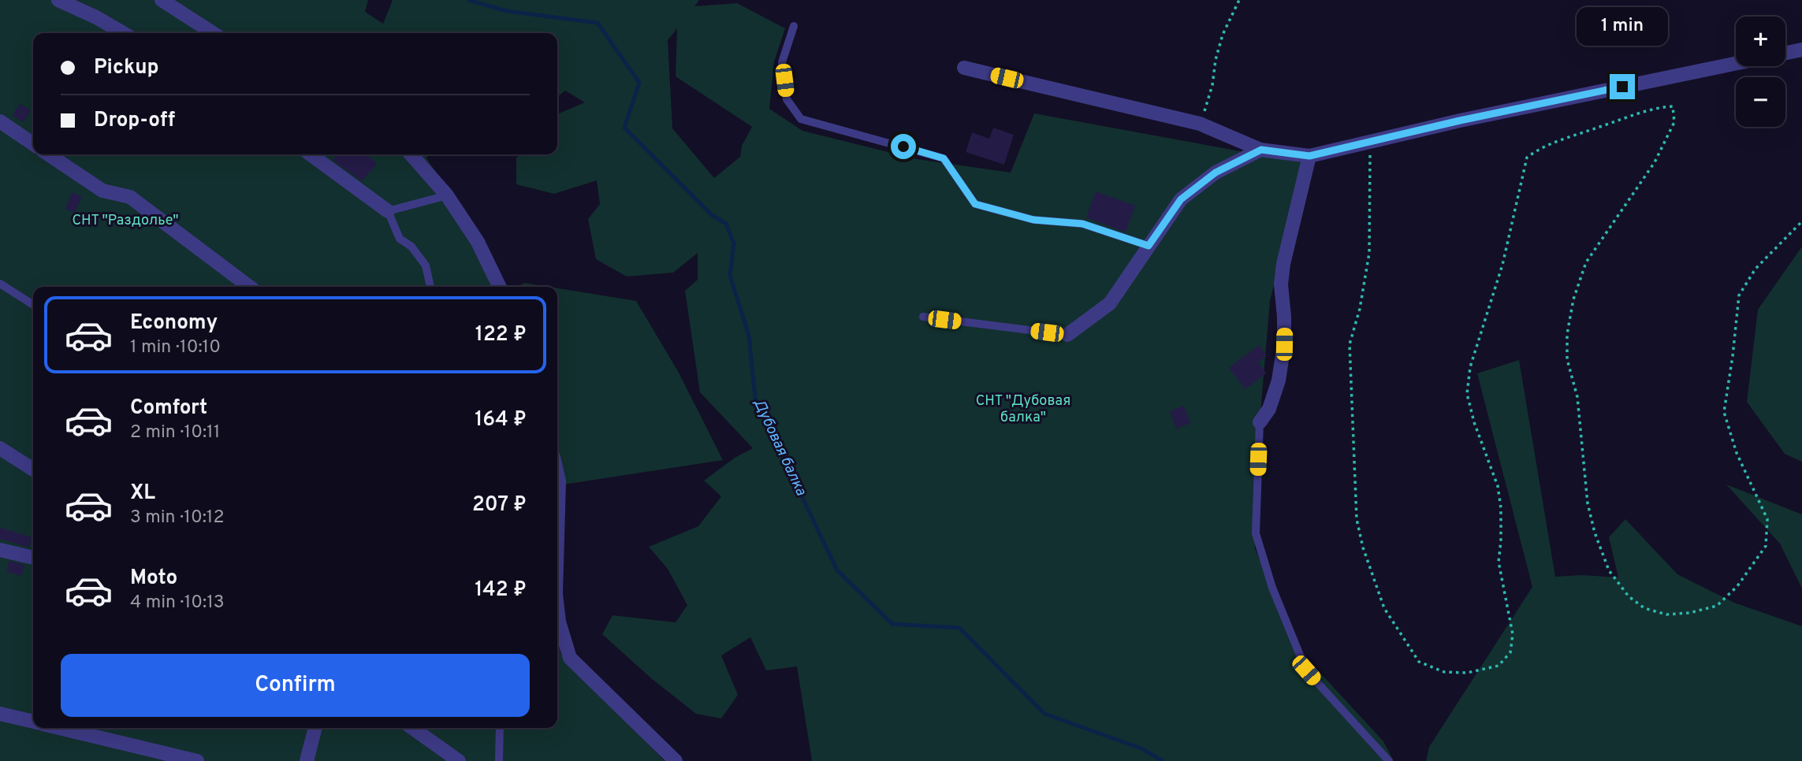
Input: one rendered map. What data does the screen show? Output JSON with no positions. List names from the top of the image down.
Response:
{
  "water": ["Дубовая балка"],
  "parks": ["СНТ \"Раздолье\"", "СНТ \"Дубовая балка\""],
  "page": {
    "bubble": "1 min",
    "map_buttons": ["+", "−"],
    "banner": ["Pickup", "Drop-off"],
    "list": [
      {
        "name": "Economy",
        "note": "1 min · 10:10",
        "value": "122 ₽"
      },
      {
        "name": "Comfort",
        "note": "2 min · 10:11",
        "value": "164 ₽"
      },
      {
        "name": "XL",
        "note": "3 min · 10:12",
        "value": "207 ₽"
      },
      {
        "name": "Moto",
        "note": "4 min · 10:13",
        "value": "142 ₽"
      }
    ],
    "buttons": "Confirm"
  }
}
